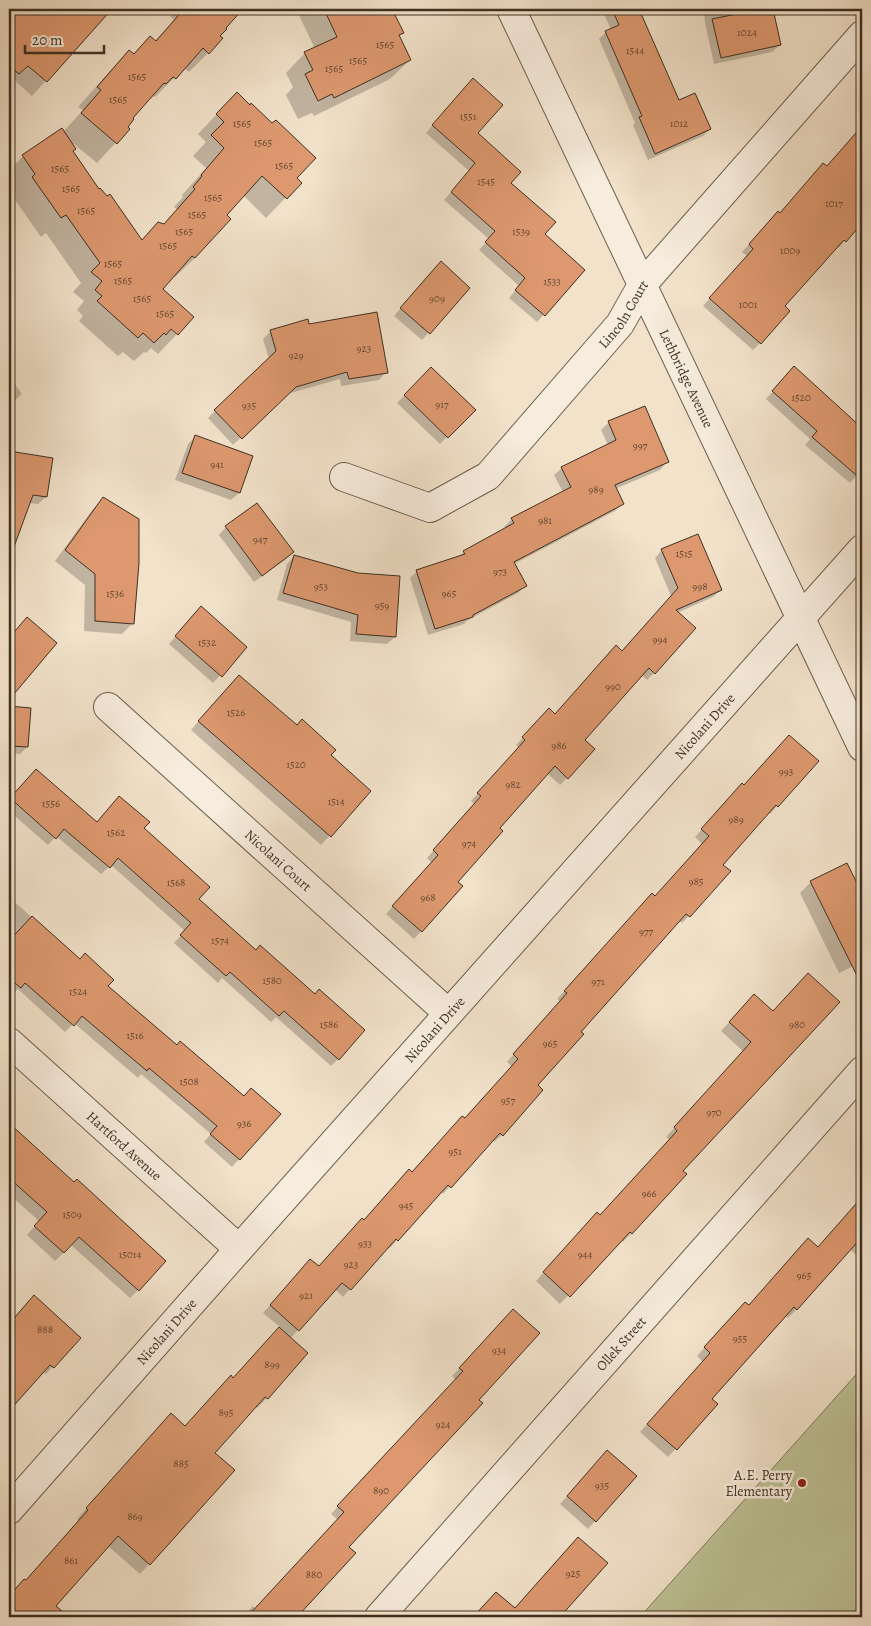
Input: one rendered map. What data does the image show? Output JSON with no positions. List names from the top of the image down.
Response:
{
  "streets": {
    "street": [
      "Lincoln Court",
      "Lethbridge Avenue",
      "Nicolani Drive",
      "Nicolani Court",
      "Hartford Avenue",
      "Ollek Street"
    ]
  },
  "crossings": [
    ["Lincoln Court", "Lethbridge Avenue"],
    ["Lethbridge Avenue", "Nicolani Drive"],
    ["Nicolani Drive", "Nicolani Court"],
    ["Nicolani Drive", "Hartford Avenue"]
  ],
  "places": ["A.E. Perry Elementary"],
  "house_numbers": [
    "1024",
    "1565",
    "1544",
    "1565",
    "1565",
    "1565",
    "1565",
    "1551",
    "1565",
    "1012",
    "1565",
    "1565",
    "1565",
    "1545",
    "1565",
    "1565",
    "1017",
    "1565",
    "1565",
    "1565",
    "1539",
    "1565",
    "1009",
    "1565",
    "1565",
    "1533",
    "1565",
    "909",
    "1001",
    "1565",
    "923",
    "929",
    "1520",
    "917",
    "935",
    "997",
    "941",
    "989",
    "981",
    "947",
    "1515",
    "973",
    "953",
    "998",
    "1536",
    "965",
    "959",
    "994",
    "1532",
    "990",
    "1526",
    "986",
    "1520",
    "993",
    "982",
    "1514",
    "1556",
    "989",
    "1562",
    "974",
    "985",
    "1568",
    "968",
    "977",
    "1574",
    "1580",
    "971",
    "1524",
    "1586",
    "980",
    "1516",
    "965",
    "1508",
    "957",
    "970",
    "936",
    "951",
    "966",
    "945",
    "1509",
    "933",
    "15014",
    "944",
    "923",
    "965",
    "921",
    "888",
    "955",
    "934",
    "899",
    "895",
    "924",
    "885",
    "935",
    "890",
    "869",
    "861",
    "925",
    "880"
  ],
  "scale_bar": "20 m"
}
